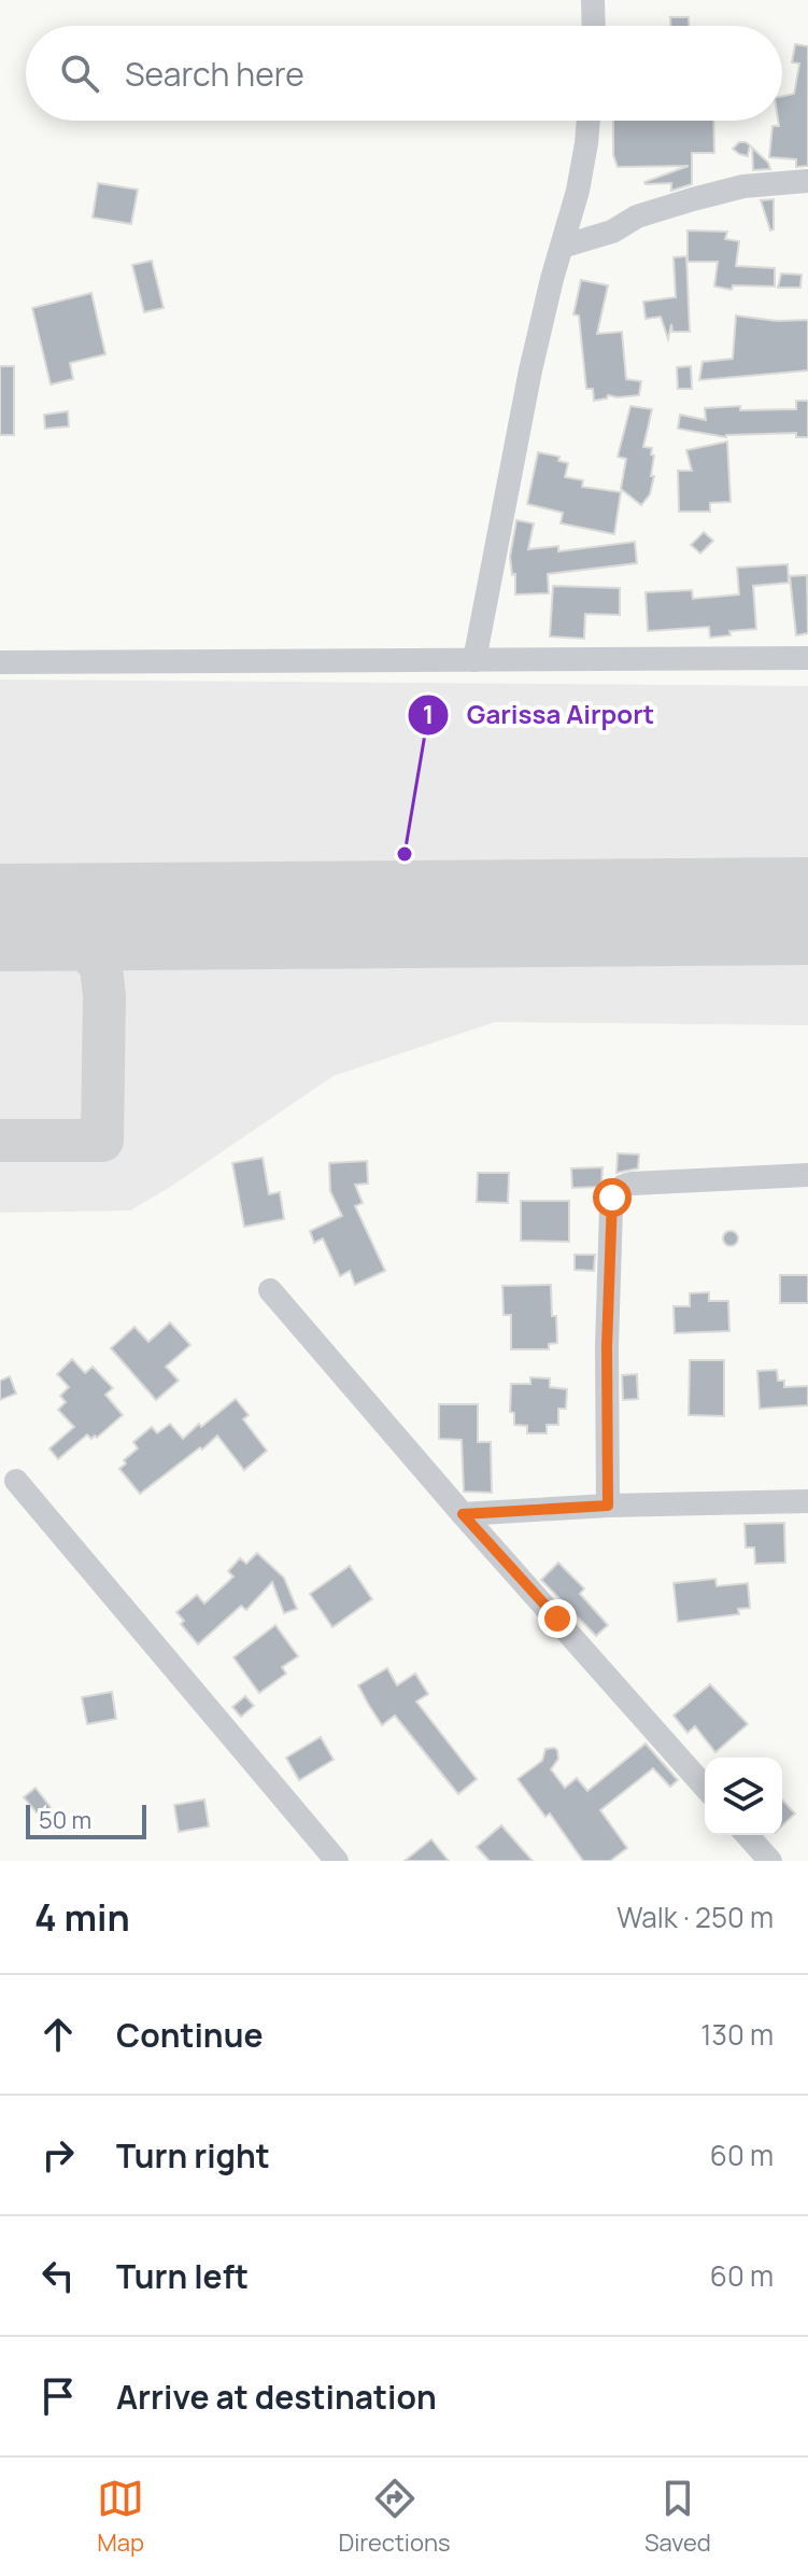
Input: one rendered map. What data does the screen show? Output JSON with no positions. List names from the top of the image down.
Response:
{
  "places": ["Garissa Airport"],
  "scale_bar": "50 m",
  "page": {
    "search": "Search here",
    "scale": "50 m",
    "heading": ["4 min", "Walk · 250 m"],
    "list": [
      ["Continue", "130 m"],
      ["Turn right", "60 m"],
      ["Turn left", "60 m"],
      "Arrive at destination"
    ],
    "nav": ["Map", "Directions", "Saved"]
  }
}
